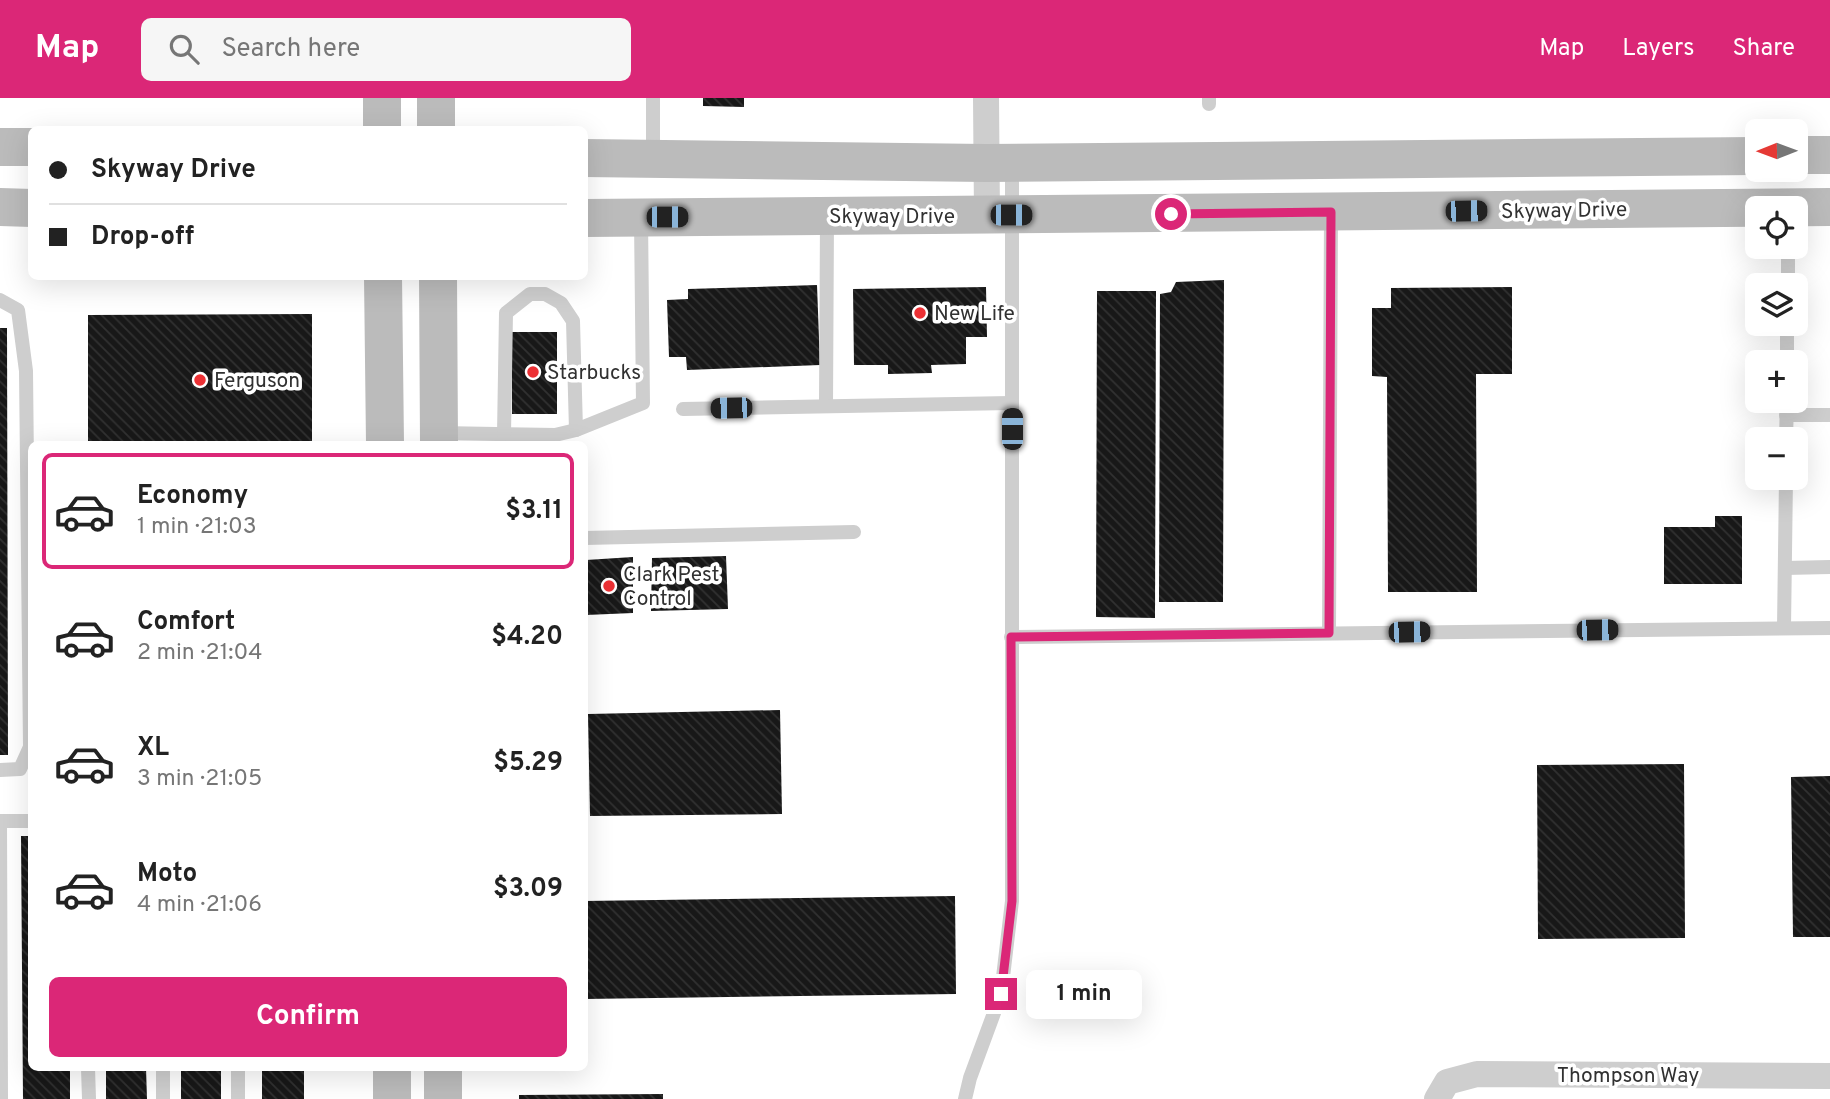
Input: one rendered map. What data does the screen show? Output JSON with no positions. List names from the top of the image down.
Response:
{
  "streets": {
    "main road": ["Skyway Drive"],
    "street": ["Thompson Way"]
  },
  "places": [
    "New Life",
    "Starbucks",
    "Ferguson",
    "Clark Pest Control"
  ],
  "north": "left",
  "page": {
    "header": "Map",
    "search": "Search here",
    "nav": ["Map", "Layers", "Share"],
    "map_buttons": ["+", "−"],
    "banner": ["Skyway Drive", "Drop-off"],
    "list": [
      {
        "name": "Economy",
        "note": "1 min · 21:03",
        "value": "$3.11"
      },
      {
        "name": "Comfort",
        "note": "2 min · 21:04",
        "value": "$4.20"
      },
      {
        "name": "XL",
        "note": "3 min · 21:05",
        "value": "$5.29"
      },
      {
        "name": "Moto",
        "note": "4 min · 21:06",
        "value": "$3.09"
      }
    ],
    "buttons": "Confirm",
    "bubble": "1 min"
  }
}
